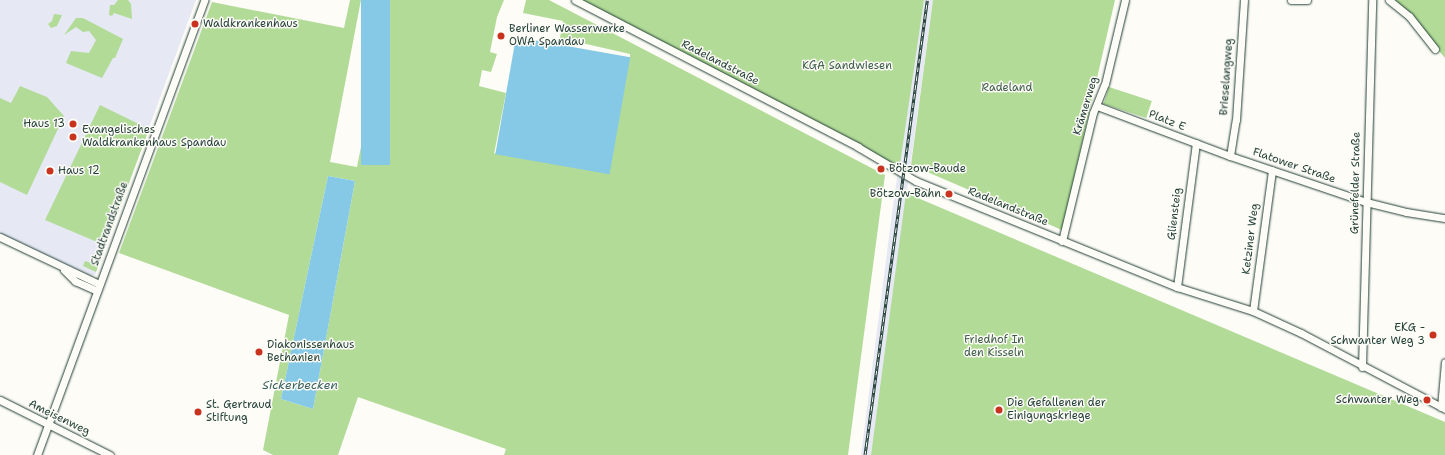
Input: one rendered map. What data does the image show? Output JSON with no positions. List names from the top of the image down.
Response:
{
  "streets": {
    "street": [
      "Radelandstraße",
      "Brieselangweg",
      "Krämerweg",
      "Platz E",
      "Flatower Straße",
      "Grünefelder Straße",
      "Gliensteig",
      "Stadtrandstraße",
      "Ketziner Weg",
      "Ameisenweg"
    ]
  },
  "crossings": [
    ["Radelandstraße", "Krämerweg"],
    ["Radelandstraße", "Grünefelder Straße"],
    ["Radelandstraße", "Gliensteig"],
    ["Radelandstraße", "Ketziner Weg"],
    ["Brieselangweg", "Platz E"],
    ["Brieselangweg", "Flatower Straße"],
    ["Krämerweg", "Platz E"],
    ["Platz E", "Flatower Straße"],
    ["Platz E", "Gliensteig"],
    ["Flatower Straße", "Grünefelder Straße"],
    ["Flatower Straße", "Ketziner Weg"],
    ["Stadtrandstraße", "Ameisenweg"]
  ],
  "water": ["Sickerbecken"],
  "parks": ["KGA Sandwiesen", "Radeland", "Friedhof In den Kisseln"],
  "places": [
    "Waldkrankenhaus",
    "Berliner Wasserwerke OWA Spandau",
    "Haus 13",
    "Evangelisches Waldkrankenhaus Spandau",
    "Bötzow-Baude",
    "Haus 12",
    "Bötzow-Bahn",
    "EKG - Schwanter Weg 3",
    "Diakonissenhaus Bethanien",
    "Schwanter Weg",
    "Die Gefallenen der Einigungskriege",
    "St. Gertraud Stiftung"
  ]
}
